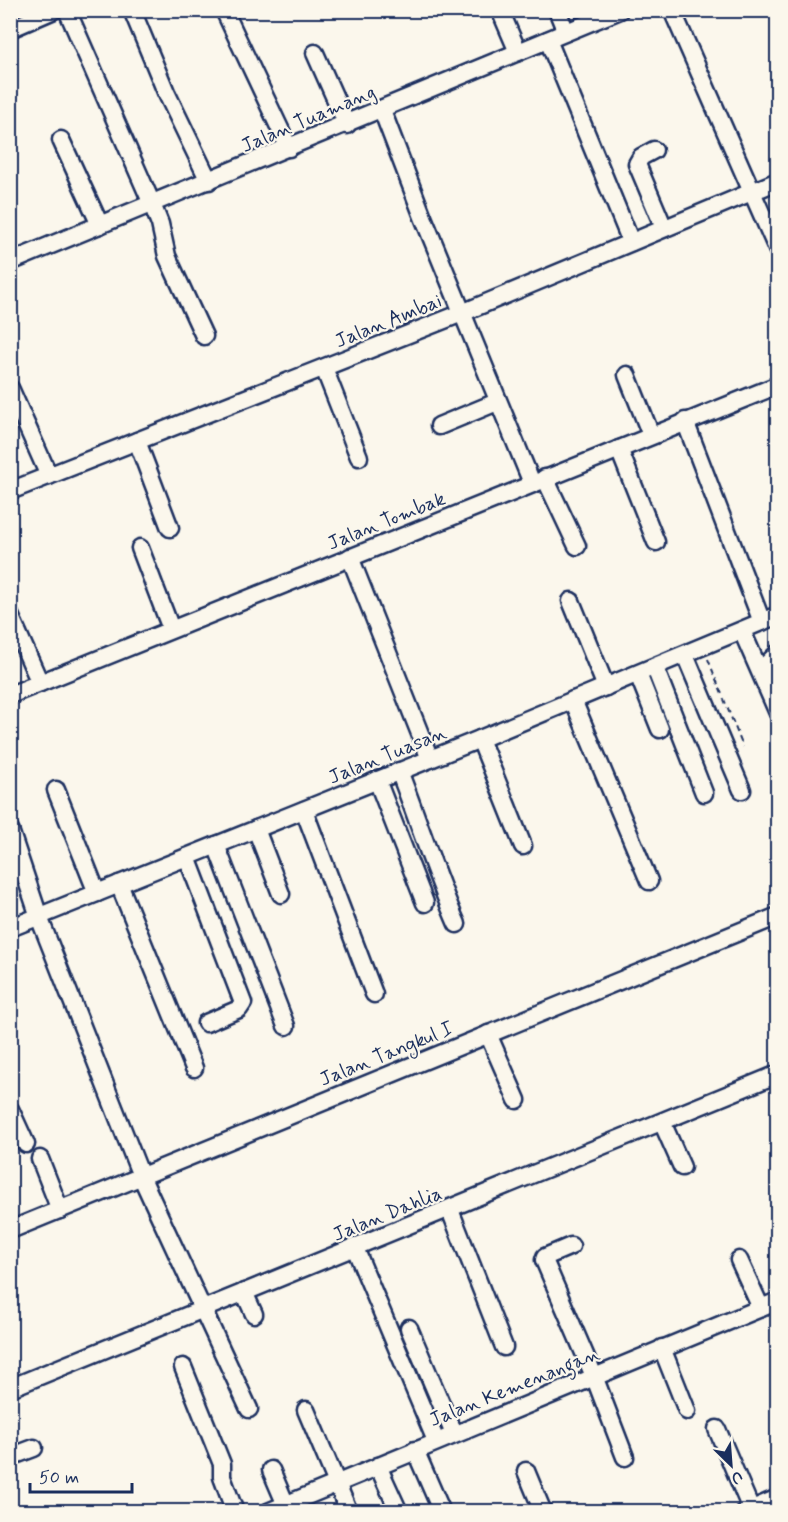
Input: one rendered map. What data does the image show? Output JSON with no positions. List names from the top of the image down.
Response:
{
  "streets": {
    "street": [
      "Jalan Tuamang",
      "Jalan Ambai",
      "Jalan Tombak",
      "Jalan Tuasan",
      "Jalan Tangkul I",
      "Jalan Dahlia",
      "Jalan Kemenangan"
    ]
  },
  "scale_bar": "50 m",
  "north": "bottom right"
}
